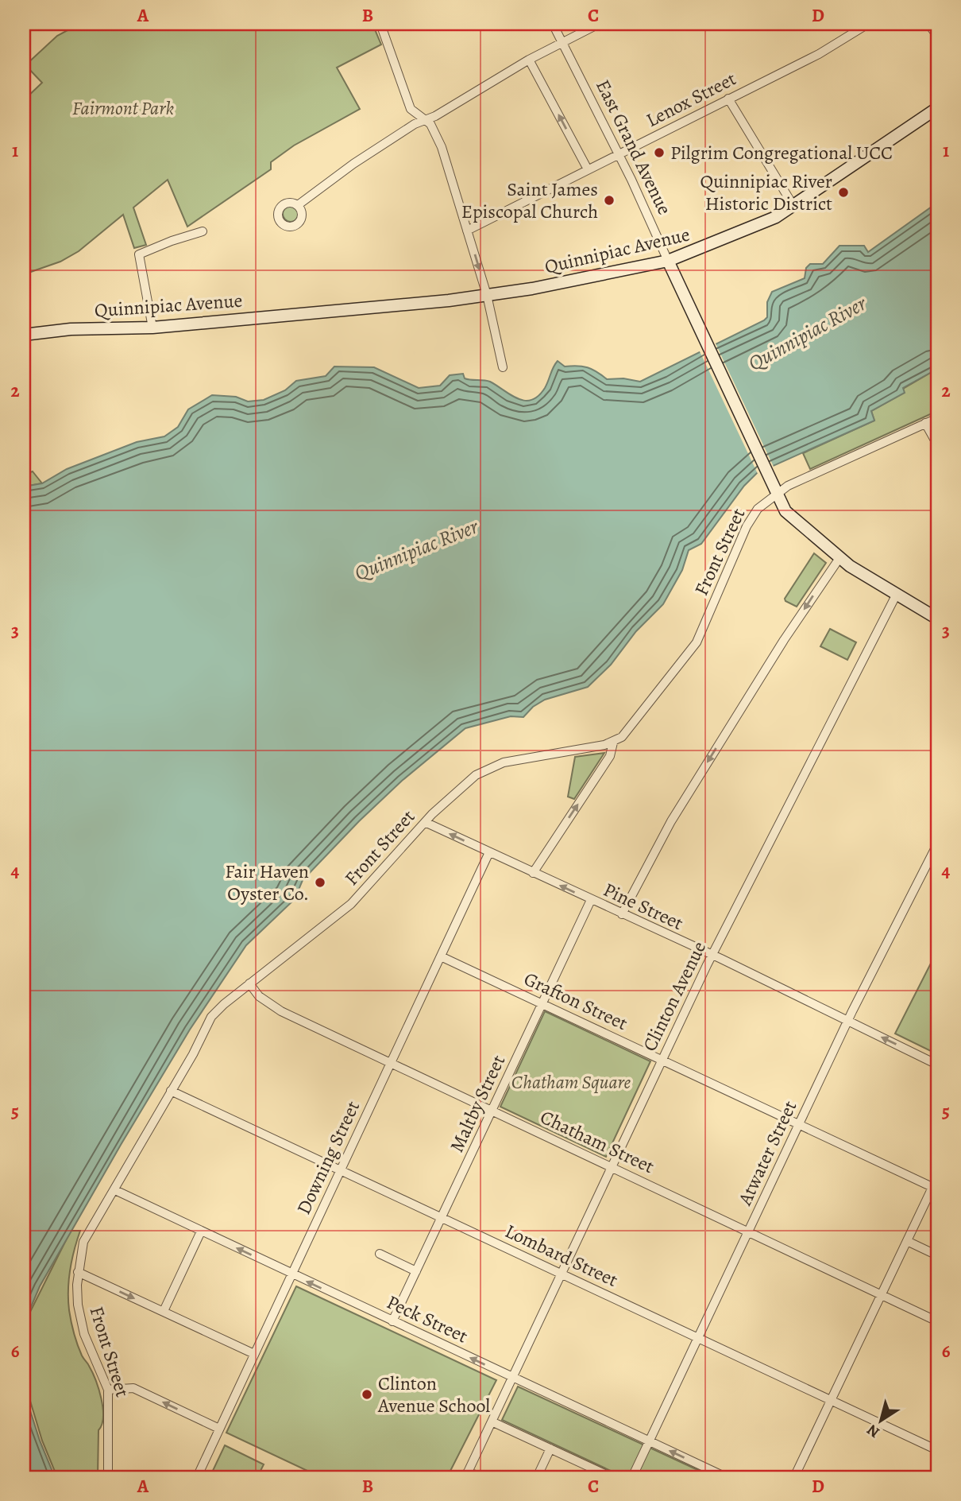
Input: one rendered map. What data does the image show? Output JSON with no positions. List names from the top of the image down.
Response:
{
  "streets": {
    "main road": ["East Grand Avenue", "Quinnipiac Avenue"],
    "street": [
      "Lenox Street",
      "Front Street",
      "Pine Street",
      "Clinton Avenue",
      "Grafton Street",
      "Maltby Street",
      "Chatham Street",
      "Atwater Street",
      "Downing Street",
      "Lombard Street",
      "Peck Street"
    ]
  },
  "crossings": [
    ["Lenox Street", "East Grand Avenue"],
    ["East Grand Avenue", "Quinnipiac Avenue"],
    ["East Grand Avenue", "Front Street"],
    ["East Grand Avenue", "Clinton Avenue"],
    ["Front Street", "Pine Street"],
    ["Front Street", "Chatham Street"],
    ["Front Street", "Lombard Street"],
    ["Front Street", "Peck Street"],
    ["Pine Street", "Clinton Avenue"],
    ["Pine Street", "Maltby Street"],
    ["Pine Street", "Atwater Street"],
    ["Pine Street", "Downing Street"],
    ["Clinton Avenue", "Grafton Street"],
    ["Clinton Avenue", "Chatham Street"],
    ["Clinton Avenue", "Lombard Street"],
    ["Clinton Avenue", "Peck Street"],
    ["Grafton Street", "Maltby Street"],
    ["Grafton Street", "Atwater Street"],
    ["Grafton Street", "Downing Street"],
    ["Maltby Street", "Chatham Street"],
    ["Maltby Street", "Lombard Street"],
    ["Maltby Street", "Peck Street"],
    ["Chatham Street", "Atwater Street"],
    ["Chatham Street", "Downing Street"],
    ["Atwater Street", "Lombard Street"],
    ["Atwater Street", "Peck Street"],
    ["Downing Street", "Lombard Street"],
    ["Downing Street", "Peck Street"]
  ],
  "one_way": ["Pine Street", "Peck Street"],
  "water": ["Quinnipiac River"],
  "parks": ["Fairmont Park", "Chatham Square"],
  "places": [
    "Pilgrim Congregational UCC",
    "Quinnipiac River Historic District",
    "Saint James Episcopal Church",
    "Fair Haven Oyster Co.",
    "Clinton Avenue School"
  ],
  "north": "bottom left",
  "grid": {
    "columns": [
      "A",
      "B",
      "C",
      "D"
    ],
    "rows": [
      "1",
      "2",
      "3",
      "4",
      "5",
      "6"
    ]
  }
}
